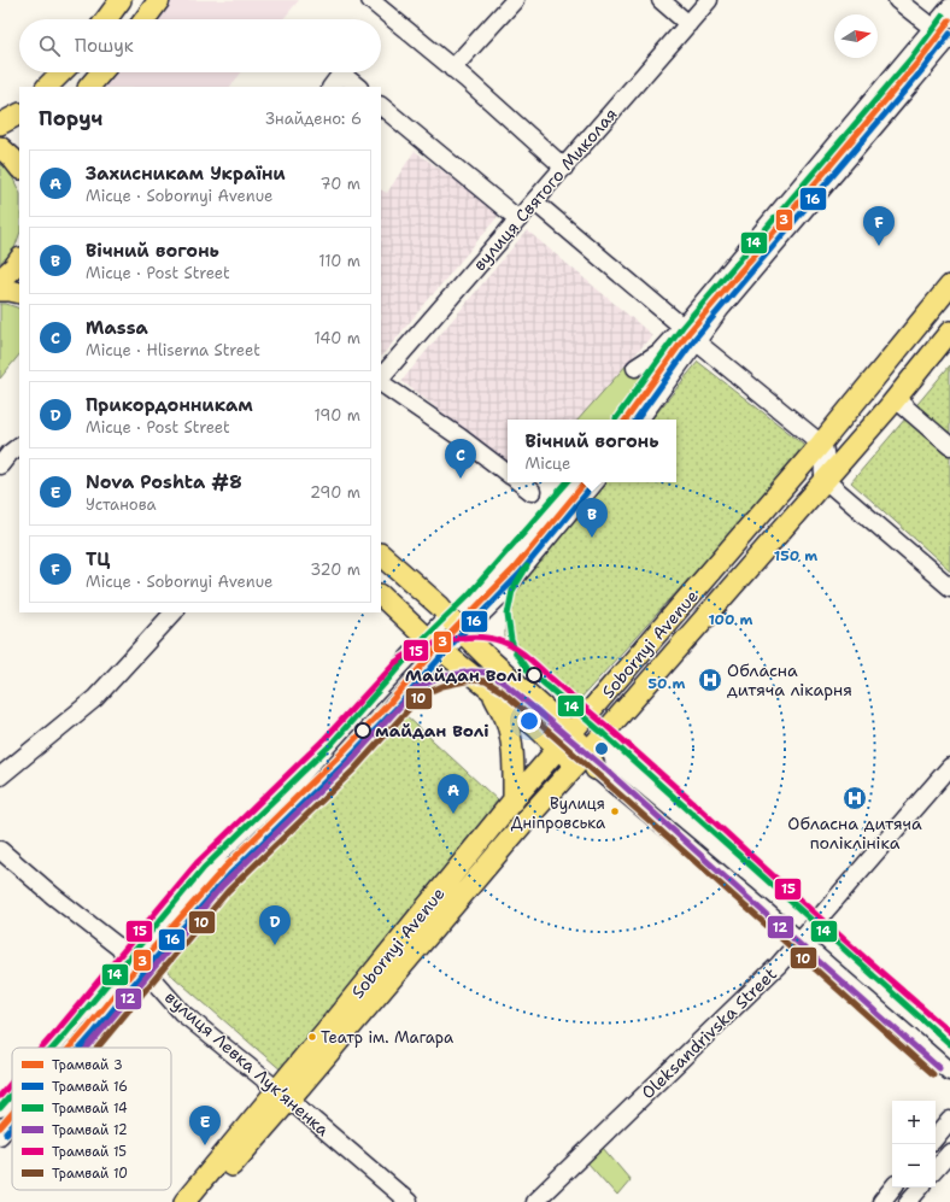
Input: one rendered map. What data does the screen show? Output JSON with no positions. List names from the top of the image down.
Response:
{
  "streets": {
    "main road": ["Sobornyi Avenue"],
    "street": ["вулиця Святого Миколая", "Oleksandrivska Street", "вулиця Левка Лукʼяненка"]
  },
  "crossings": [
    ["Sobornyi Avenue", "вулиця Левка Лукʼяненка"]
  ],
  "places": {
    "other": [
      "Майдан Волі",
      "майдан Волі",
      "Вулиця Дніпровська",
      "Театр ім. Магара"
    ],
    "hospital": ["Обласна дитяча лікарня", "Обласна дитяча поліклініка"]
  },
  "lines": [
    "tram line 14",
    "tram line 3",
    "tram line 16",
    "tram line 15",
    "tram line 12",
    "tram line 10"
  ],
  "legend": [
    "Трамвай 3",
    "Трамвай 16",
    "Трамвай 14",
    "Трамвай 12",
    "Трамвай 15",
    "Трамвай 10"
  ],
  "north": "right",
  "page": {
    "search": "Пошук",
    "heading": ["Поруч", "Знайдено: 6"],
    "list": [
      {
        "mark": "A",
        "name": "Захисникам України",
        "note": "Місце · Sobornyi Avenue",
        "value": "70 m"
      },
      {
        "mark": "B",
        "name": "Вічний вогонь",
        "note": "Місце · Post Street",
        "value": "110 m"
      },
      {
        "mark": "C",
        "name": "Massa",
        "note": "Місце · Hliserna Street",
        "value": "140 m"
      },
      {
        "mark": "D",
        "name": "Прикордонникам",
        "note": "Місце · Post Street",
        "value": "190 m"
      },
      {
        "mark": "E",
        "name": "Nova Poshta #8",
        "note": "Установа",
        "value": "290 m"
      },
      {
        "mark": "F",
        "name": "ТЦ",
        "note": "Місце · Sobornyi Avenue",
        "value": "320 m"
      }
    ],
    "pins": [
      "F",
      "C",
      "B",
      "A",
      "D",
      "E"
    ],
    "popup": ["Вічний вогонь", "Місце"],
    "map_buttons": ["+", "−"]
  },
  "rings": ["150 m", "100 m", "50 m"]
}
